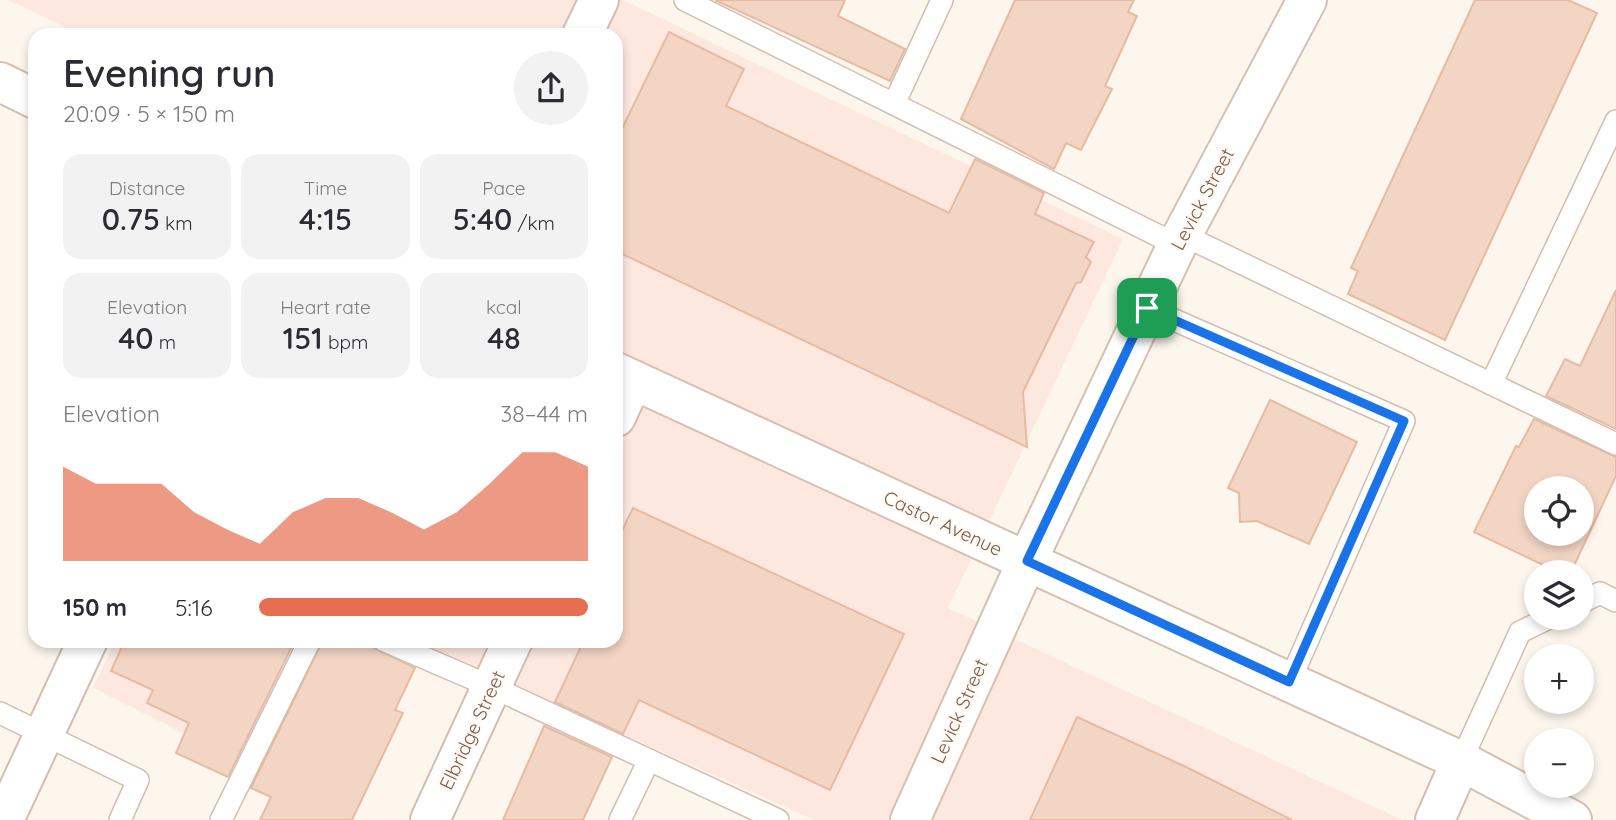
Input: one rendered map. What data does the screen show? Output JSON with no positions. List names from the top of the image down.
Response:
{
  "streets": {
    "main road": ["Levick Street", "Castor Avenue", "Elbridge Street"]
  },
  "crossings": [
    ["Levick Street", "Castor Avenue"]
  ],
  "page": {
    "heading": ["Evening run", "20:09 · 5 × 150 m"],
    "stats": [
      ["Distance", "0.75 km"],
      ["Time", "4:15"],
      ["Pace", "5:40 /km"],
      ["Elevation", "40 m"],
      ["Heart rate", "151 bpm"],
      ["kcal", "48"]
    ],
    "chart": ["Elevation", "38–44 m"],
    "map_buttons": ["+", "−"],
    "list": [
      {
        "name": "150 m",
        "note": "5:16"
      }
    ]
  }
}
